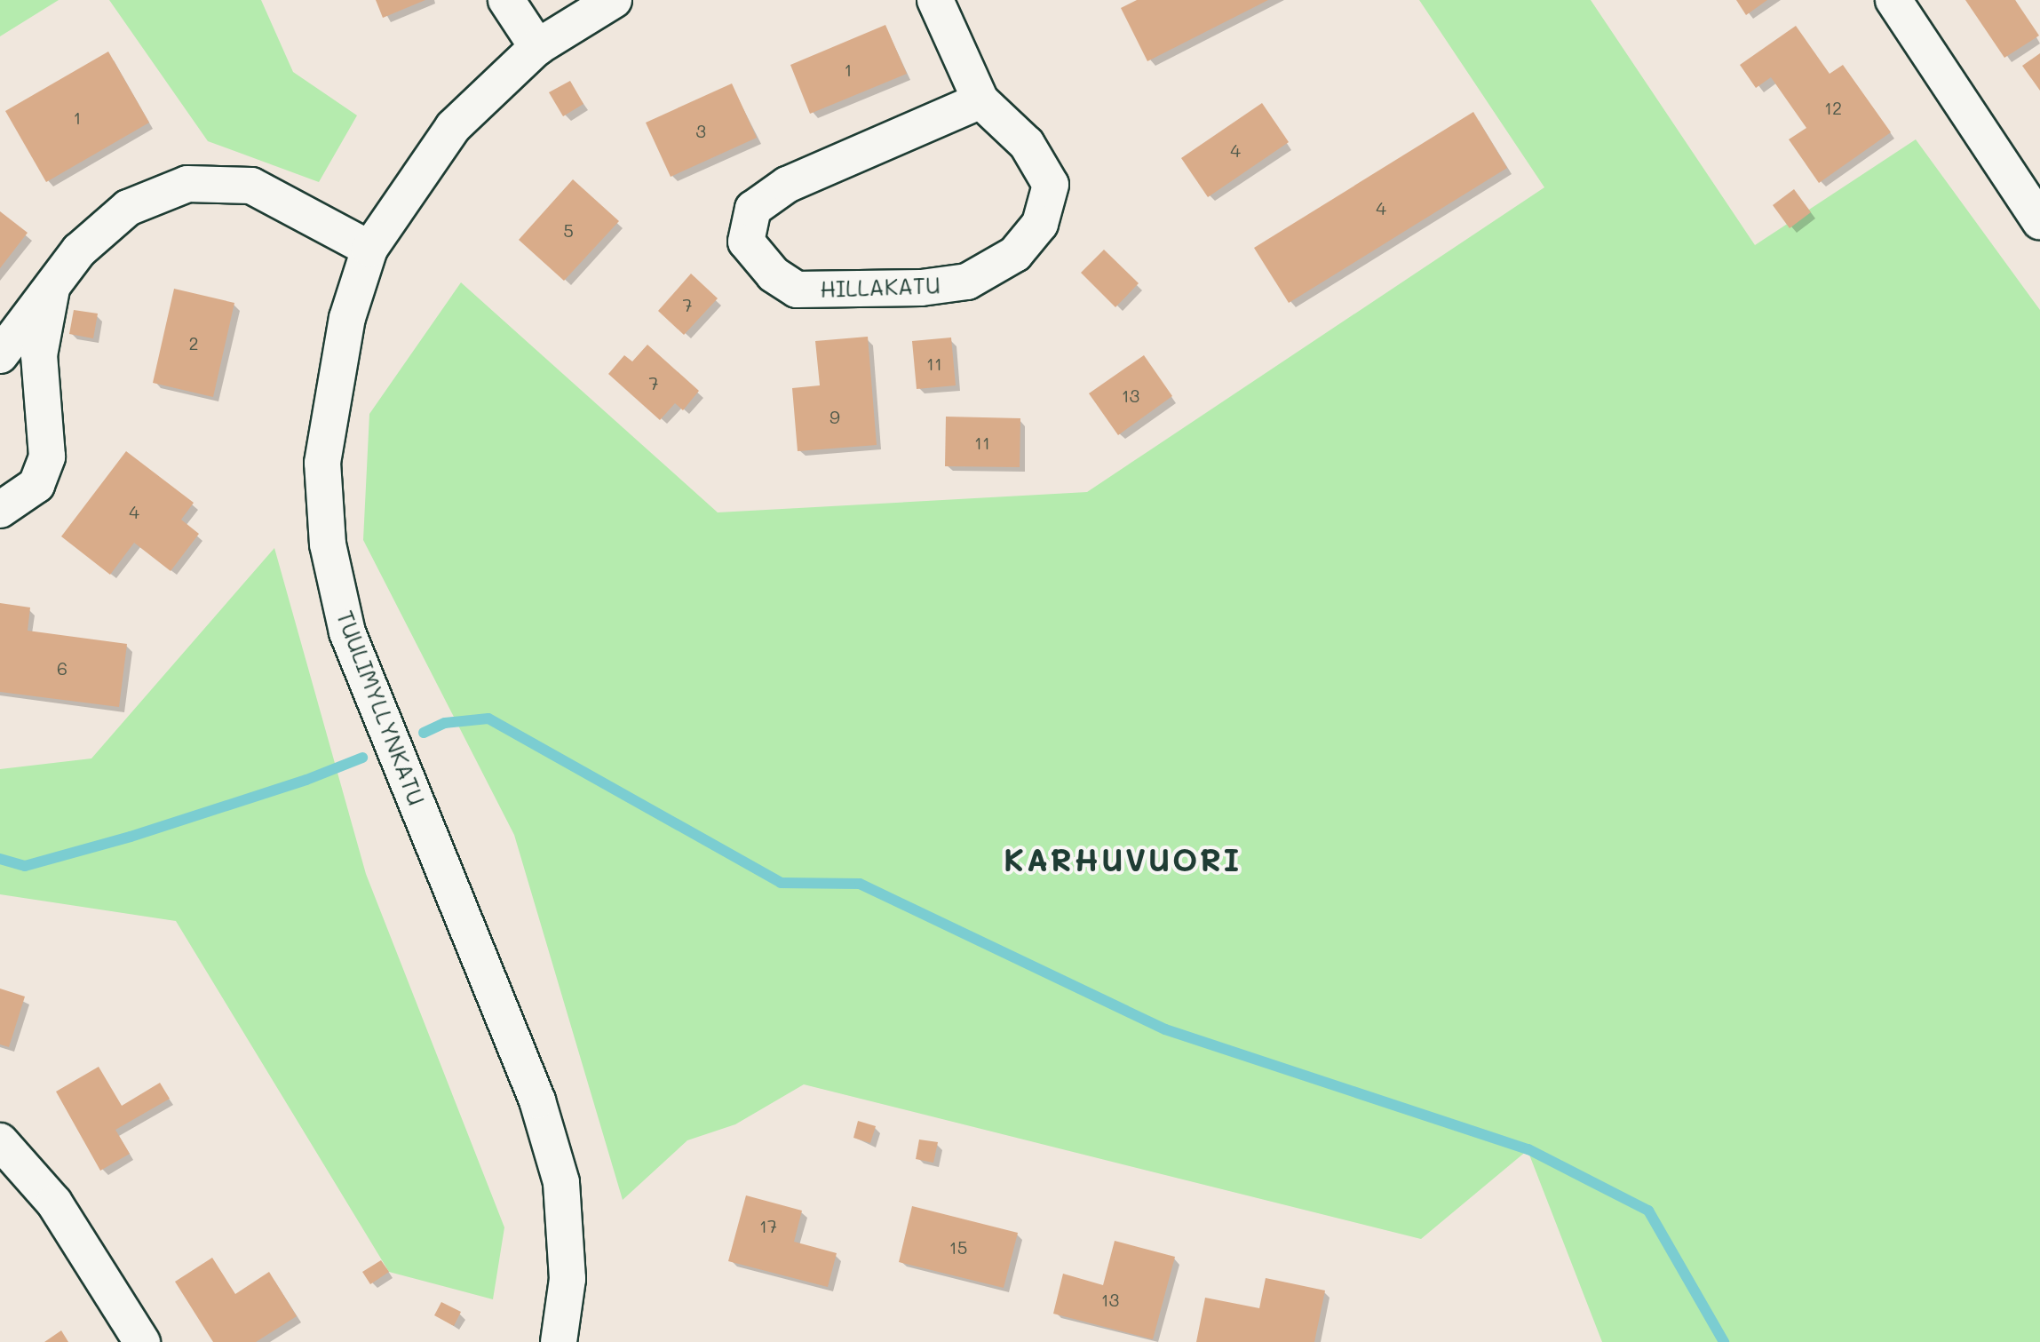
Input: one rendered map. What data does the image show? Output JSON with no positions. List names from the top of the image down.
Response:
{
  "streets": {
    "street": ["HILLAKATU", "TUULIMYLLYNKATU"]
  },
  "districts": ["KARHUVUORI"],
  "house_numbers": [
    "1",
    "12",
    "1",
    "3",
    "4",
    "4",
    "5",
    "7",
    "2",
    "11",
    "7",
    "13",
    "9",
    "11",
    "4",
    "6",
    "17",
    "15",
    "13"
  ]
}
